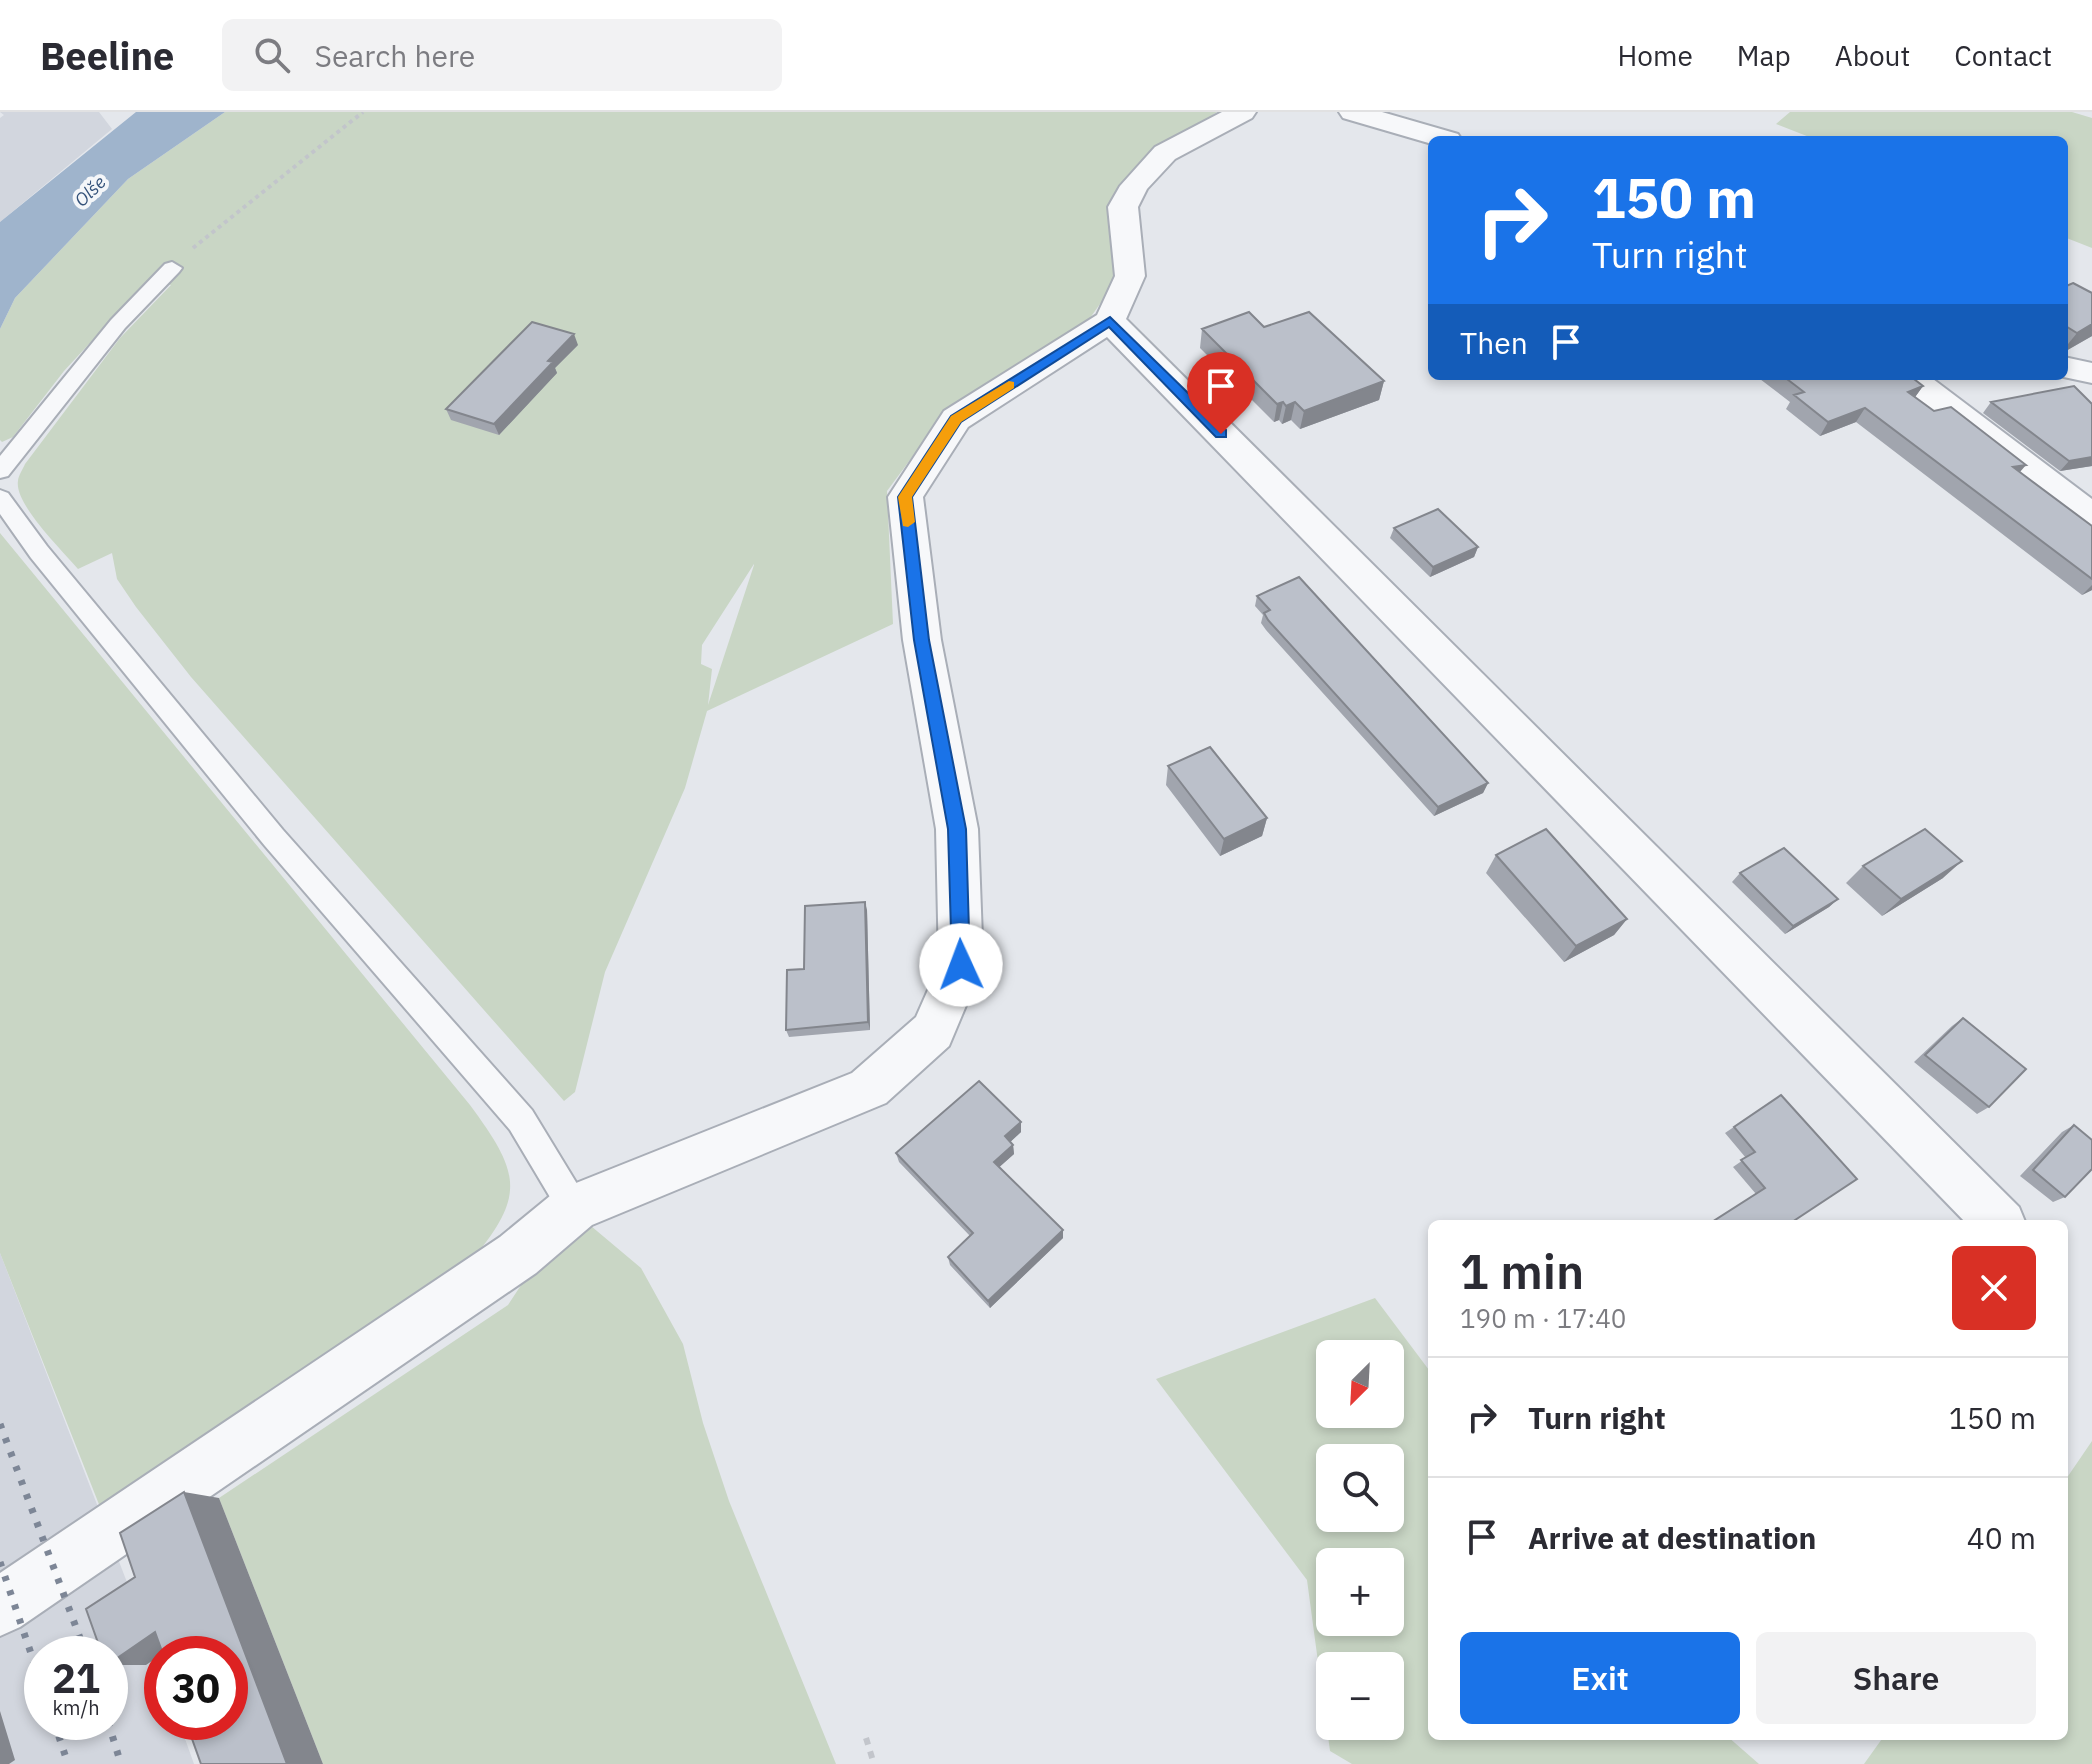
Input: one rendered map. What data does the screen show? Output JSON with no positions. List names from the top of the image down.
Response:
{
  "water": ["Olše"],
  "north": "bottom left",
  "page": {
    "header": "Beeline",
    "search": "Search here",
    "nav": [
      "Home",
      "Map",
      "About",
      "Contact"
    ],
    "turn": ["150 m", "Turn right"],
    "then": "Then",
    "heading": ["1 min", "190 m · 17:40"],
    "map_buttons": ["+", "−"],
    "list": [
      {
        "name": "Turn right",
        "value": "150 m"
      },
      {
        "name": "Arrive at destination",
        "value": "40 m"
      }
    ],
    "buttons": ["Exit", "Share"],
    "speed": "21 km/h",
    "limit": "30"
  }
}
